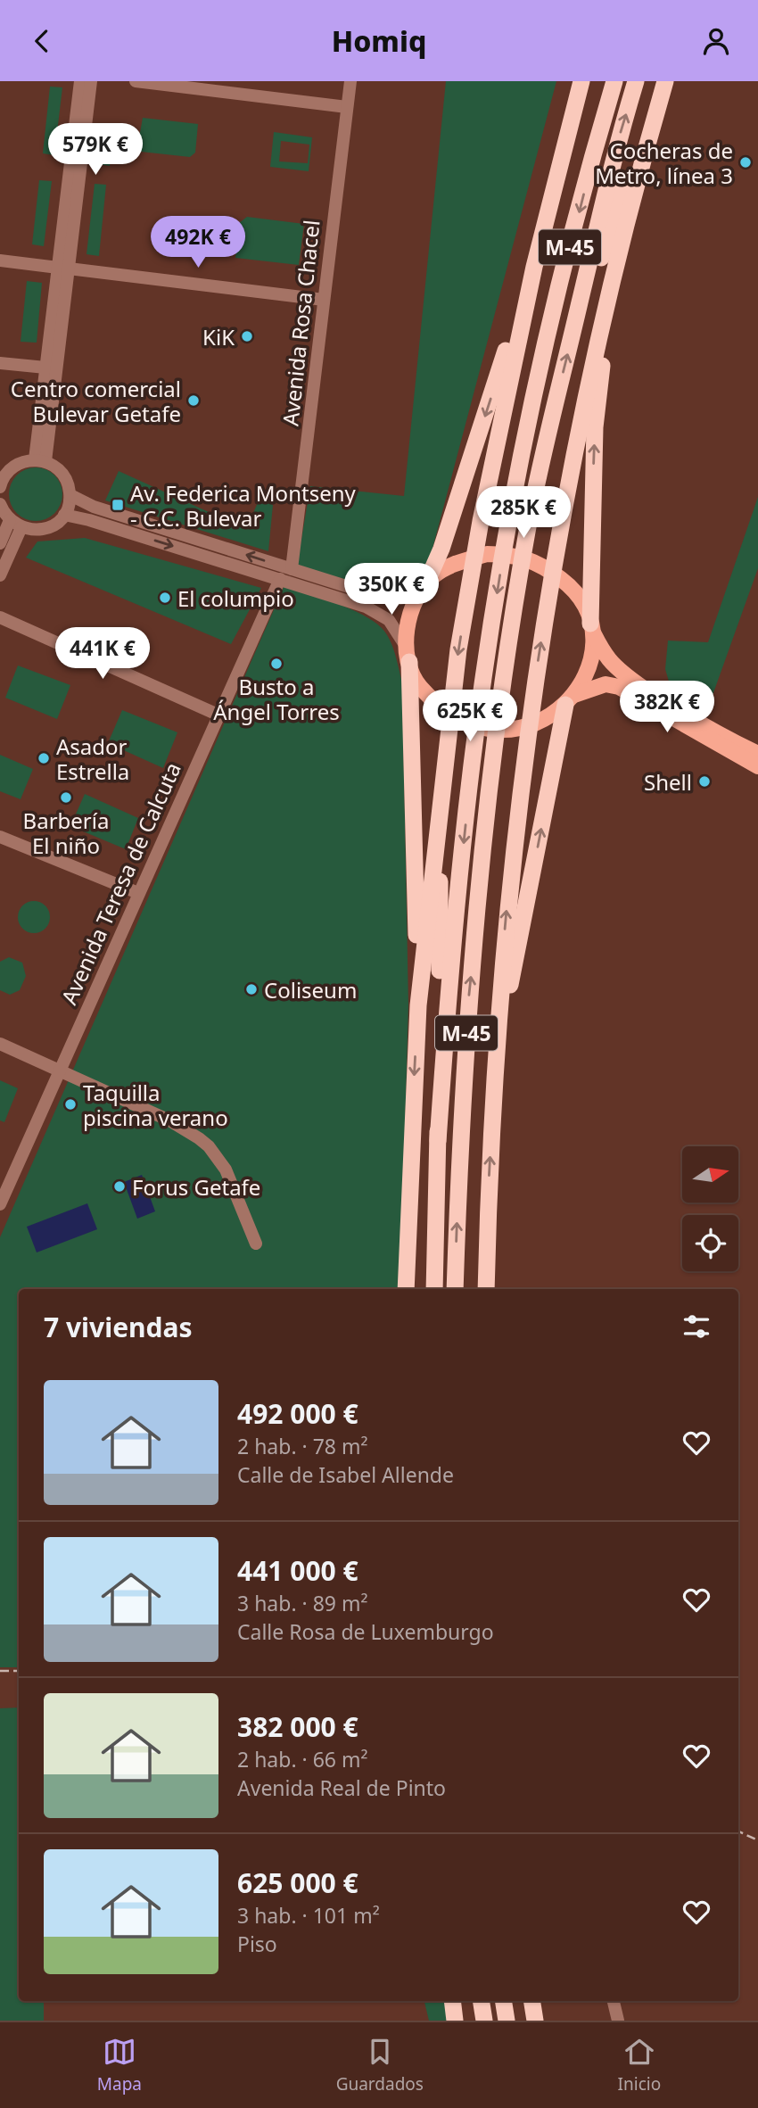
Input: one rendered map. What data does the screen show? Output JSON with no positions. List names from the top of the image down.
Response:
{
  "streets": {
    "highway": ["M-45"],
    "street": ["Avenida Rosa Chacel", "Avenida Teresa de Calcuta"]
  },
  "places": {
    "other": [
      "Cocheras de Metro, línea 3",
      "KiK",
      "Centro comercial Bulevar Getafe",
      "El columpio",
      "Busto a Ángel Torres",
      "Asador Estrella",
      "Shell",
      "Barbería El niño",
      "Coliseum",
      "Taquilla piscina verano",
      "Forus Getafe"
    ],
    "transit": ["Av. Federica Montseny - C.C. Bulevar"]
  },
  "north": "right",
  "page": {
    "header": "Homiq",
    "price": [
      "579K €",
      "492K €",
      "285K €",
      "350K €",
      "441K €",
      "382K €",
      "625K €"
    ],
    "heading": "7 viviendas",
    "list": [
      {
        "name": "492 000 €",
        "note": "2 hab. · 78 m² · Calle de Isabel Allende"
      },
      {
        "name": "441 000 €",
        "note": "3 hab. · 89 m² · Calle Rosa de Luxemburgo"
      },
      {
        "name": "382 000 €",
        "note": "2 hab. · 66 m² · Avenida Real de Pinto"
      },
      {
        "name": "625 000 €",
        "note": "3 hab. · 101 m² · Piso"
      }
    ],
    "tabs": ["Mapa", "Guardados", "Inicio"]
  }
}
